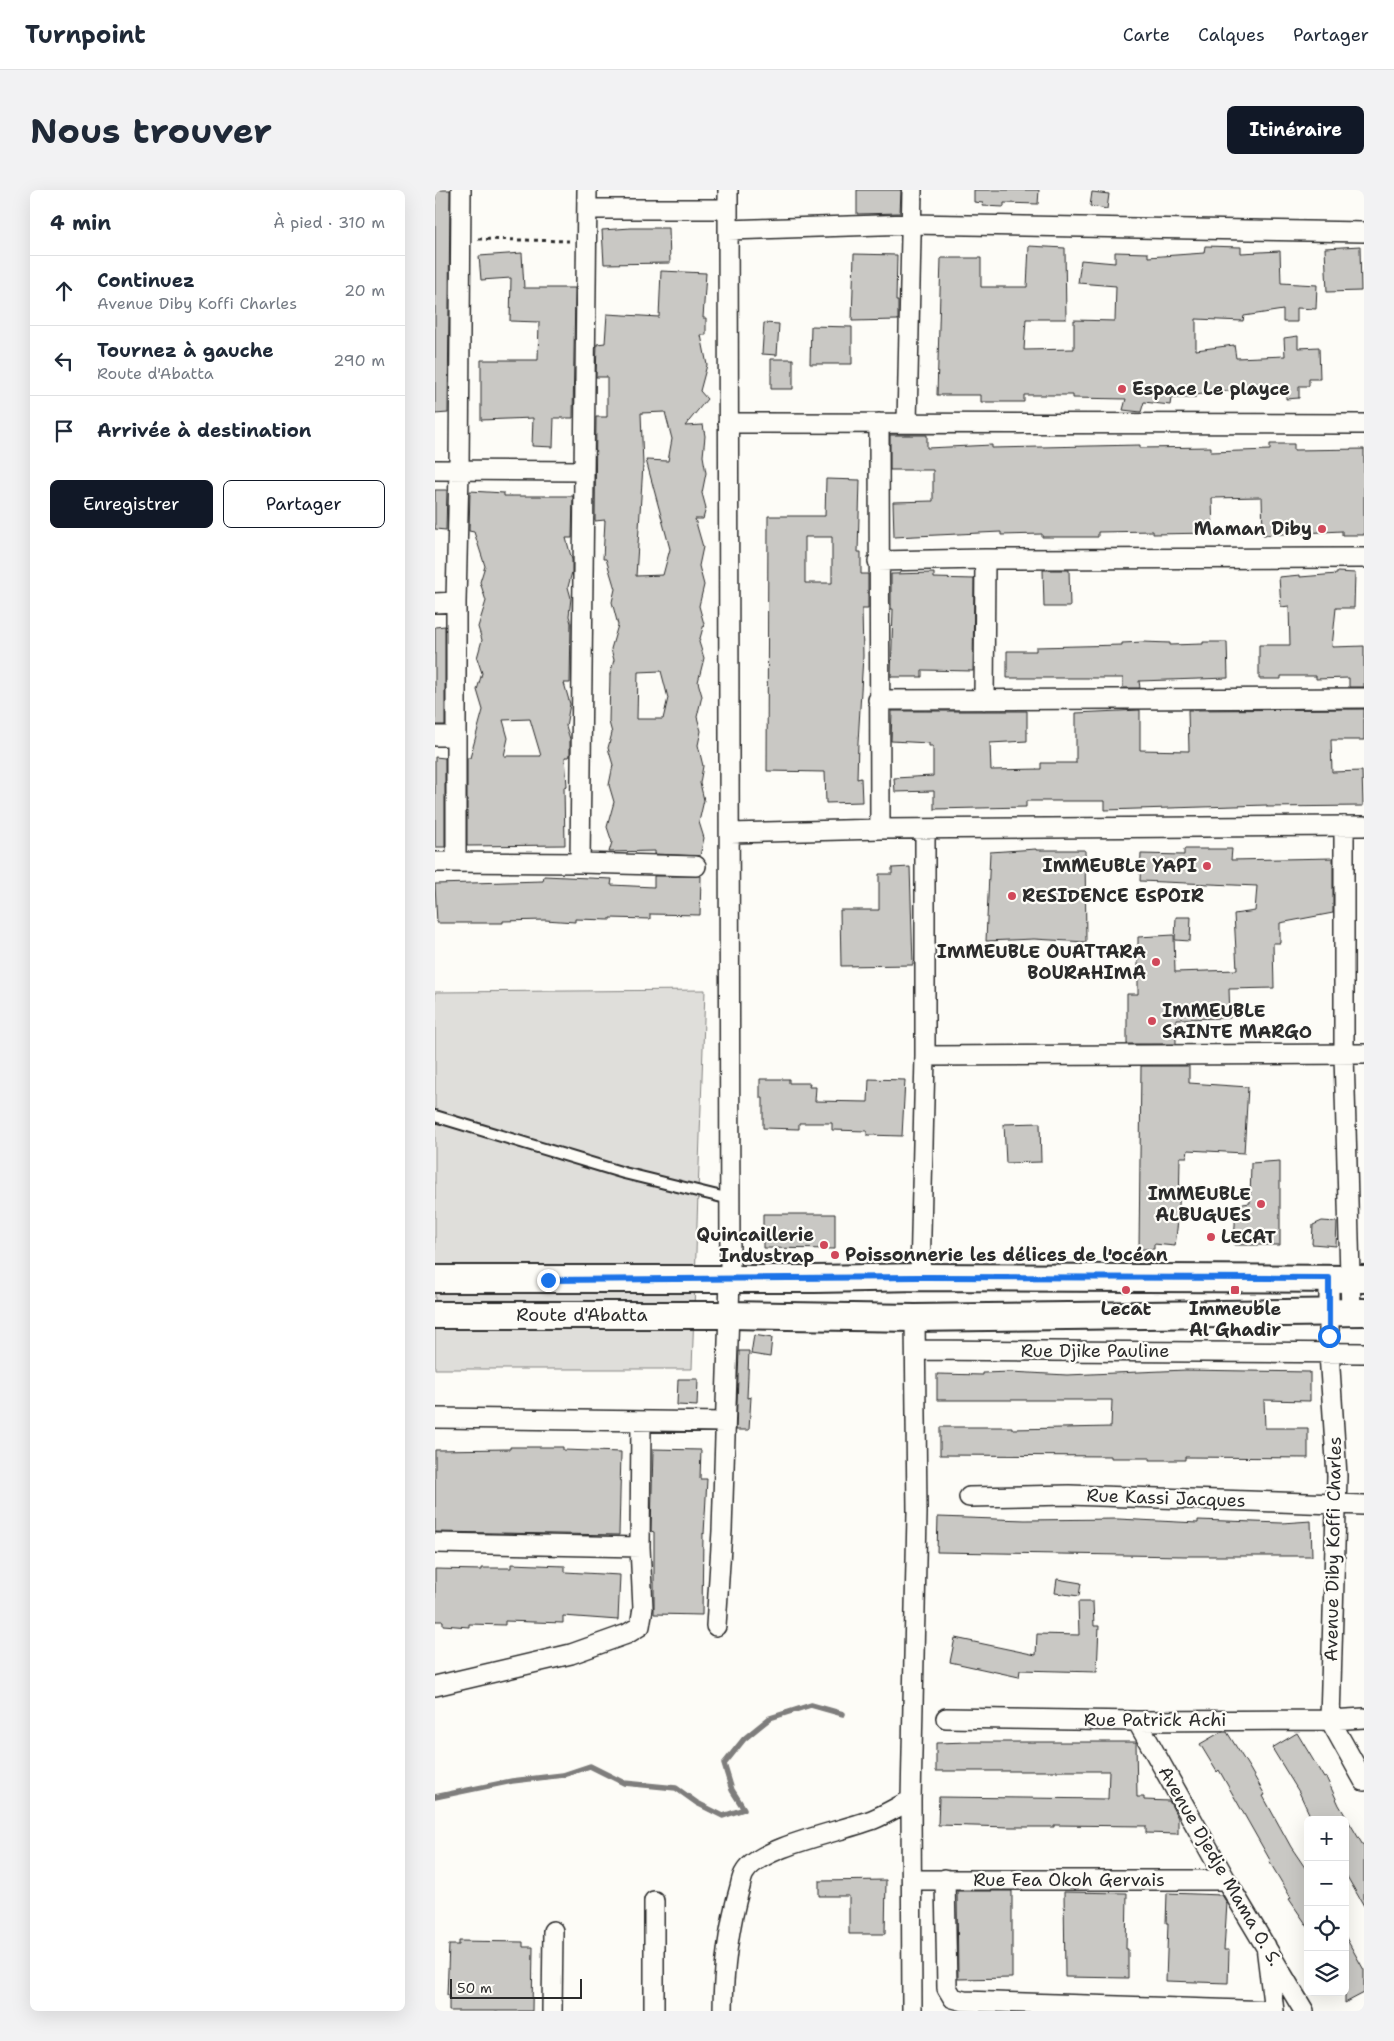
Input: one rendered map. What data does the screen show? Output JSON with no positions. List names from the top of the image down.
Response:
{
  "streets": {
    "street": [
      "Route d'Abatta",
      "Rue Djike Pauline",
      "Rue Kassi Jacques",
      "Avenue Diby Koffi Charles",
      "Rue Patrick Achi",
      "Avenue Djedje Mama O. S.",
      "Rue Fea Okoh Gervais"
    ]
  },
  "crossings": [
    ["Route d'Abatta", "Avenue Diby Koffi Charles"],
    ["Rue Djike Pauline", "Avenue Diby Koffi Charles"],
    ["Rue Kassi Jacques", "Avenue Diby Koffi Charles"],
    ["Avenue Diby Koffi Charles", "Rue Patrick Achi"],
    ["Rue Patrick Achi", "Avenue Djedje Mama O. S."],
    ["Avenue Djedje Mama O. S.", "Rue Fea Okoh Gervais"]
  ],
  "places": {
    "other": [
      "Espace Le playce",
      "Maman Diby",
      "IMMEUBLE YAPI",
      "RESIDENCE ESPOIR",
      "IMMEUBLE OUATTARA BOURAHIMA",
      "IMMEUBLE SAINTE MARGO",
      "IMMEUBLE ALBUGUES",
      "LECAT",
      "Quincaillerie Industrap",
      "Poissonnerie les délices de l'océan",
      "Lecat"
    ],
    "transit": ["Immeuble Al Ghadir"]
  },
  "scale_bar": "50 m",
  "page": {
    "header": "Turnpoint",
    "nav": ["Carte", "Calques", "Partager"],
    "buttons": [
      "Itinéraire",
      ["Enregistrer", "Partager"]
    ],
    "title": "Nous trouver",
    "heading": ["4 min", "À pied · 310 m"],
    "list": [
      ["Continuez", "Avenue Diby Koffi Charles", "20 m"],
      ["Tournez à gauche", "Route d'Abatta", "290 m"],
      "Arrivée à destination"
    ],
    "map_buttons": ["+", "−"],
    "scale": "50 m"
  }
}
